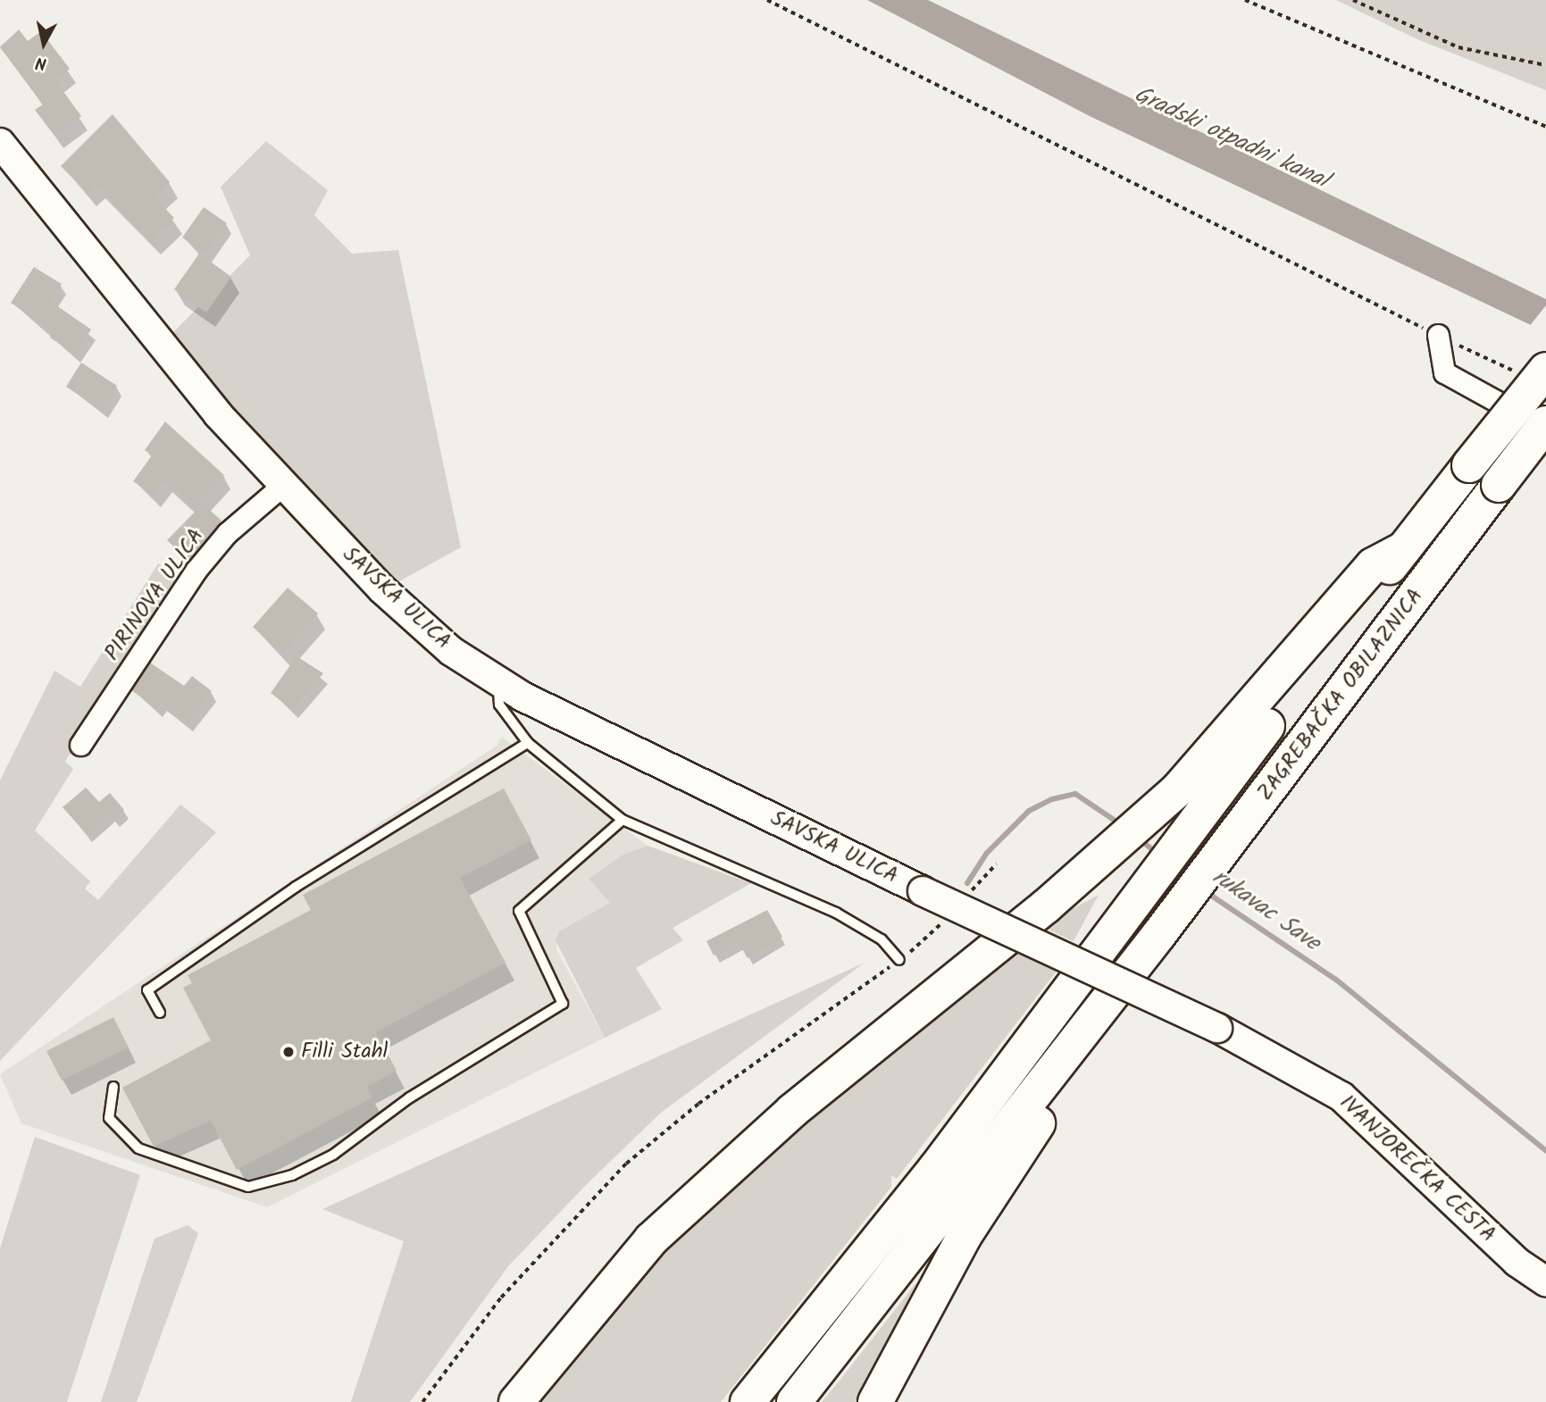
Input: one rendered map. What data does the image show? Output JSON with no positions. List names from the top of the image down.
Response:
{
  "streets": {
    "highway": ["ZAGREBAČKA OBILAZNICA"],
    "main road": ["SAVSKA ULICA", "IVANJOREČKA CESTA"],
    "street": ["PIRINOVA ULICA"]
  },
  "crossings": [
    ["PIRINOVA ULICA", "SAVSKA ULICA"],
    ["SAVSKA ULICA", "IVANJOREČKA CESTA"]
  ],
  "water": ["Gradski otpadni kanal", "rukavac Save"],
  "places": ["Filli Stahl"],
  "north": "bottom"
}
